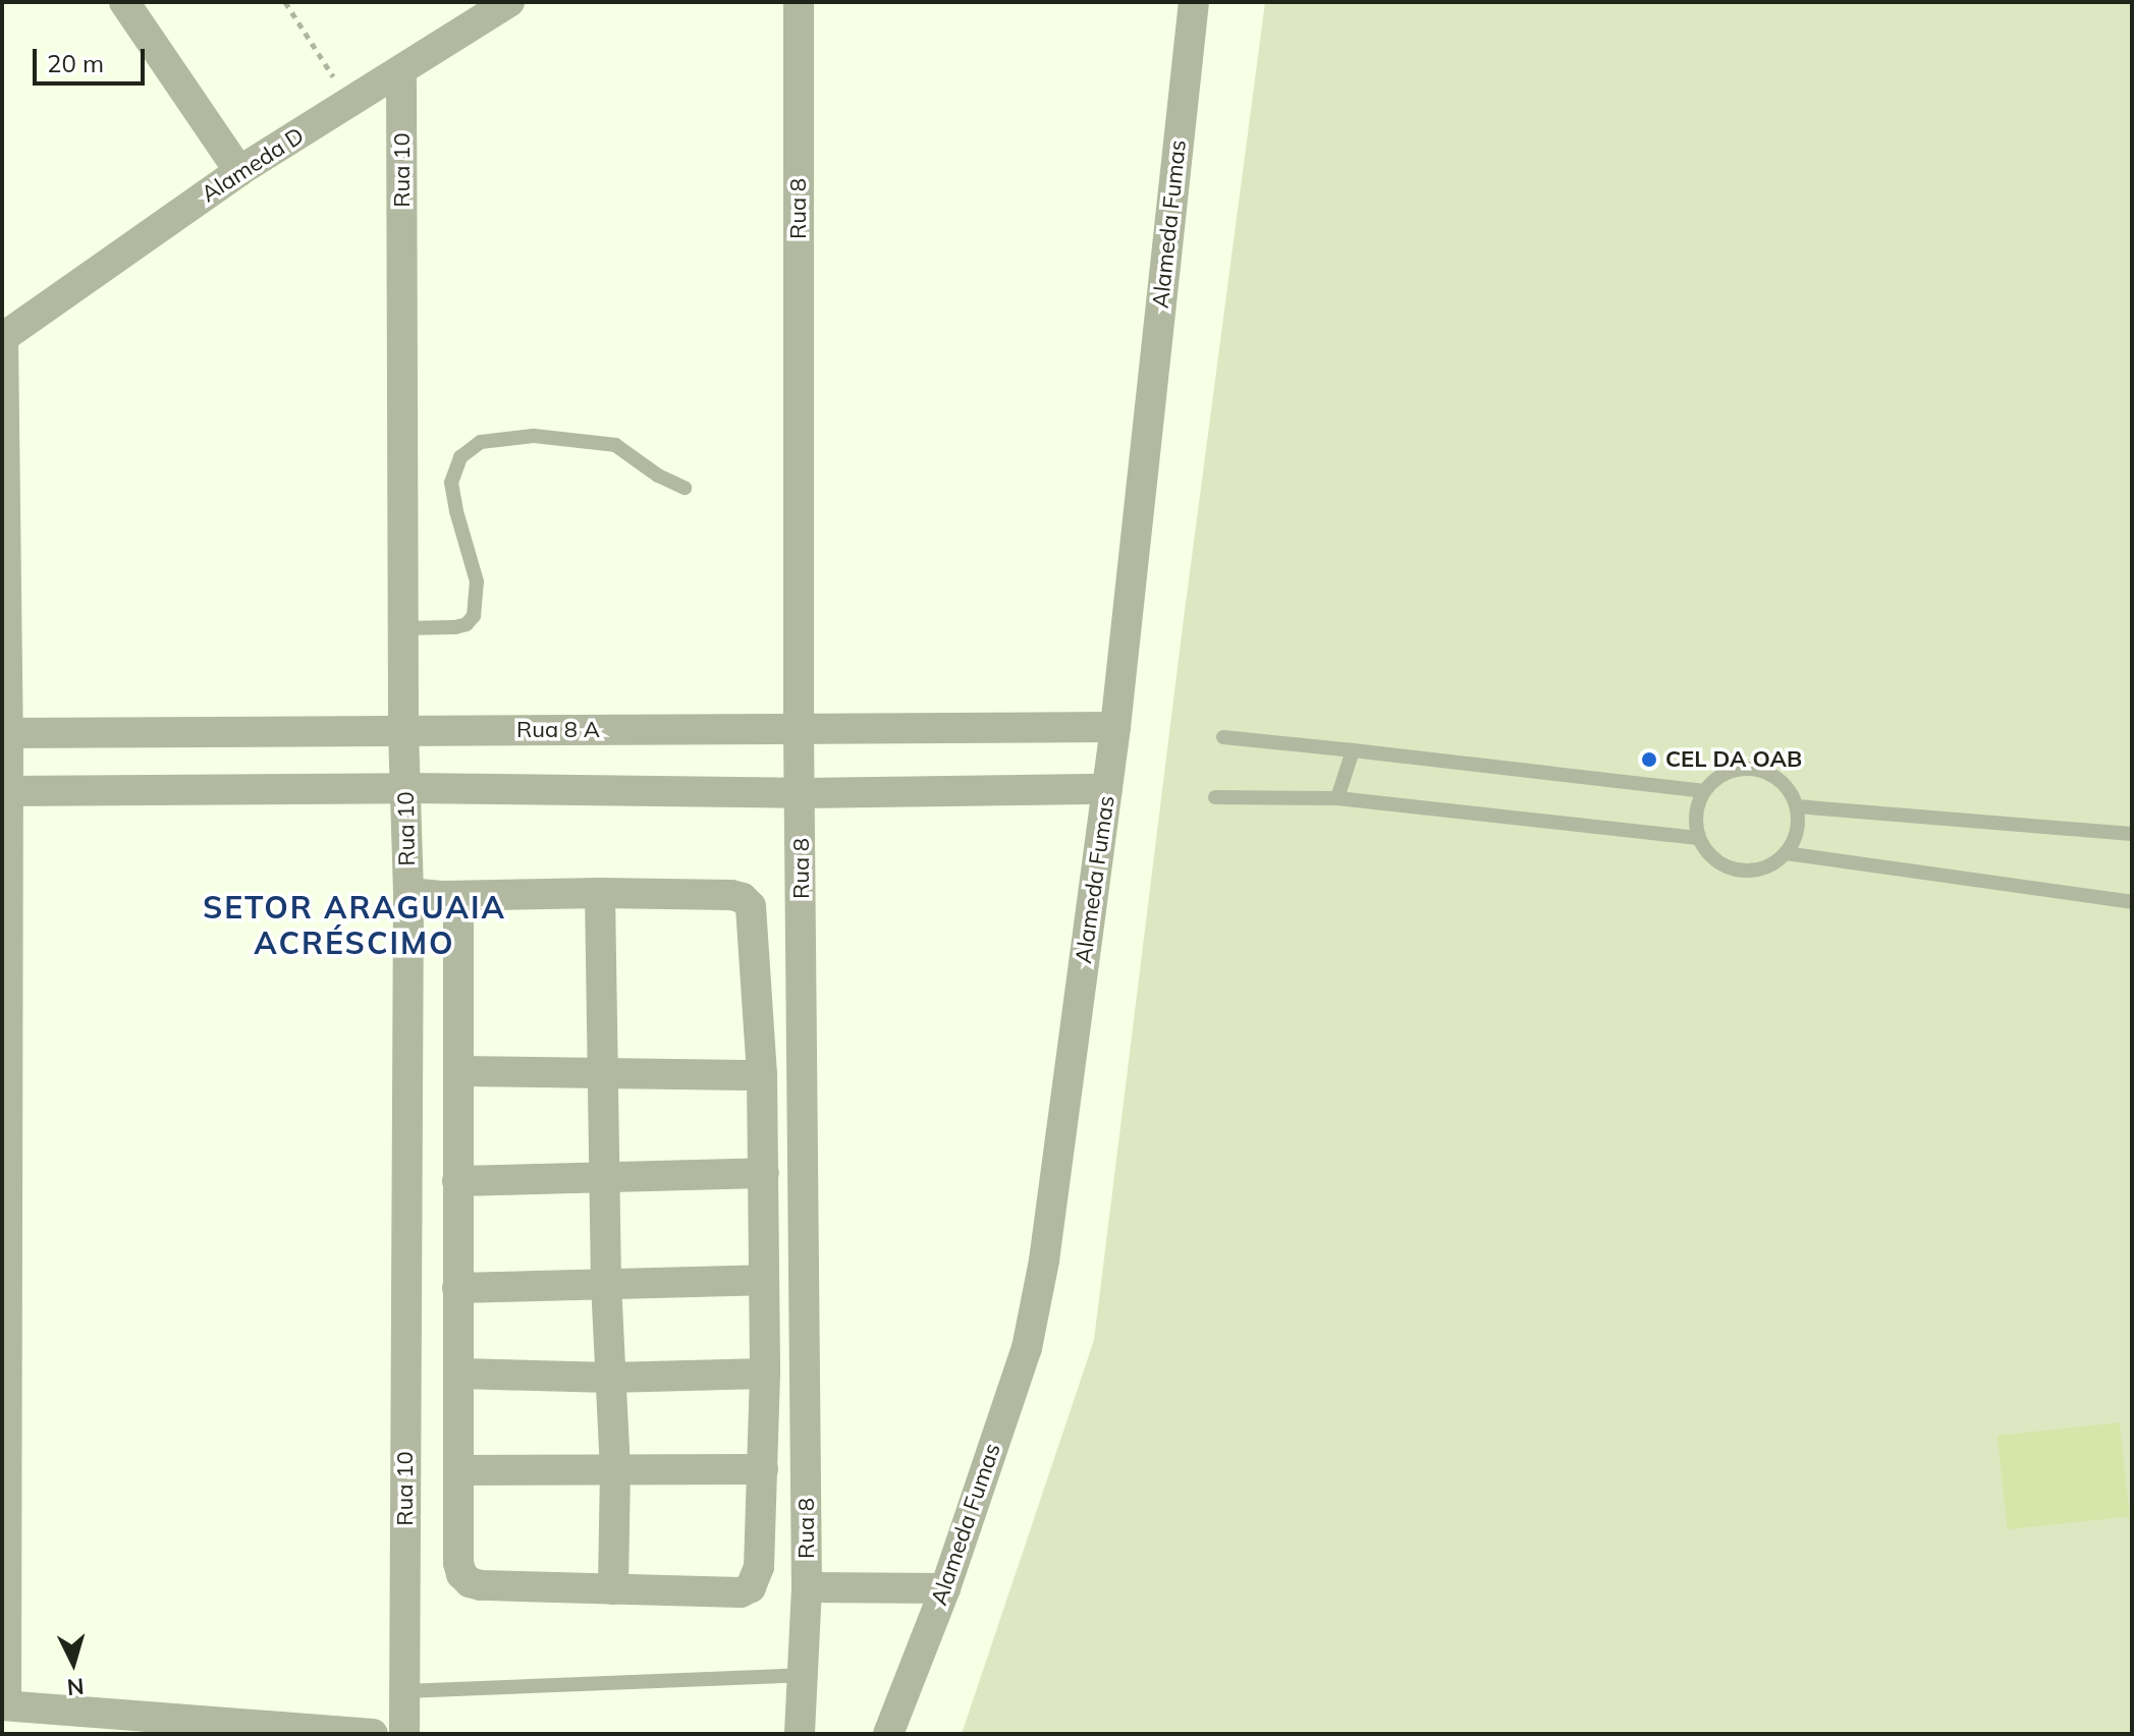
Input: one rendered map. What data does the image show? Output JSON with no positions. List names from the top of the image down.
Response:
{
  "streets": {
    "street": [
      "Alameda D",
      "Rua 10",
      "Rua 8",
      "Alameda Fumas",
      "Rua 8 A"
    ]
  },
  "crossings": [
    ["Alameda D", "Rua 10"],
    ["Rua 10", "Rua 8 A"],
    ["Rua 8", "Rua 8 A"],
    ["Alameda Fumas", "Rua 8 A"]
  ],
  "districts": ["SETOR ARAGUAIA ACRÉSCIMO"],
  "places": ["CEL DA OAB"],
  "scale_bar": "20 m",
  "north": "bottom"
}
